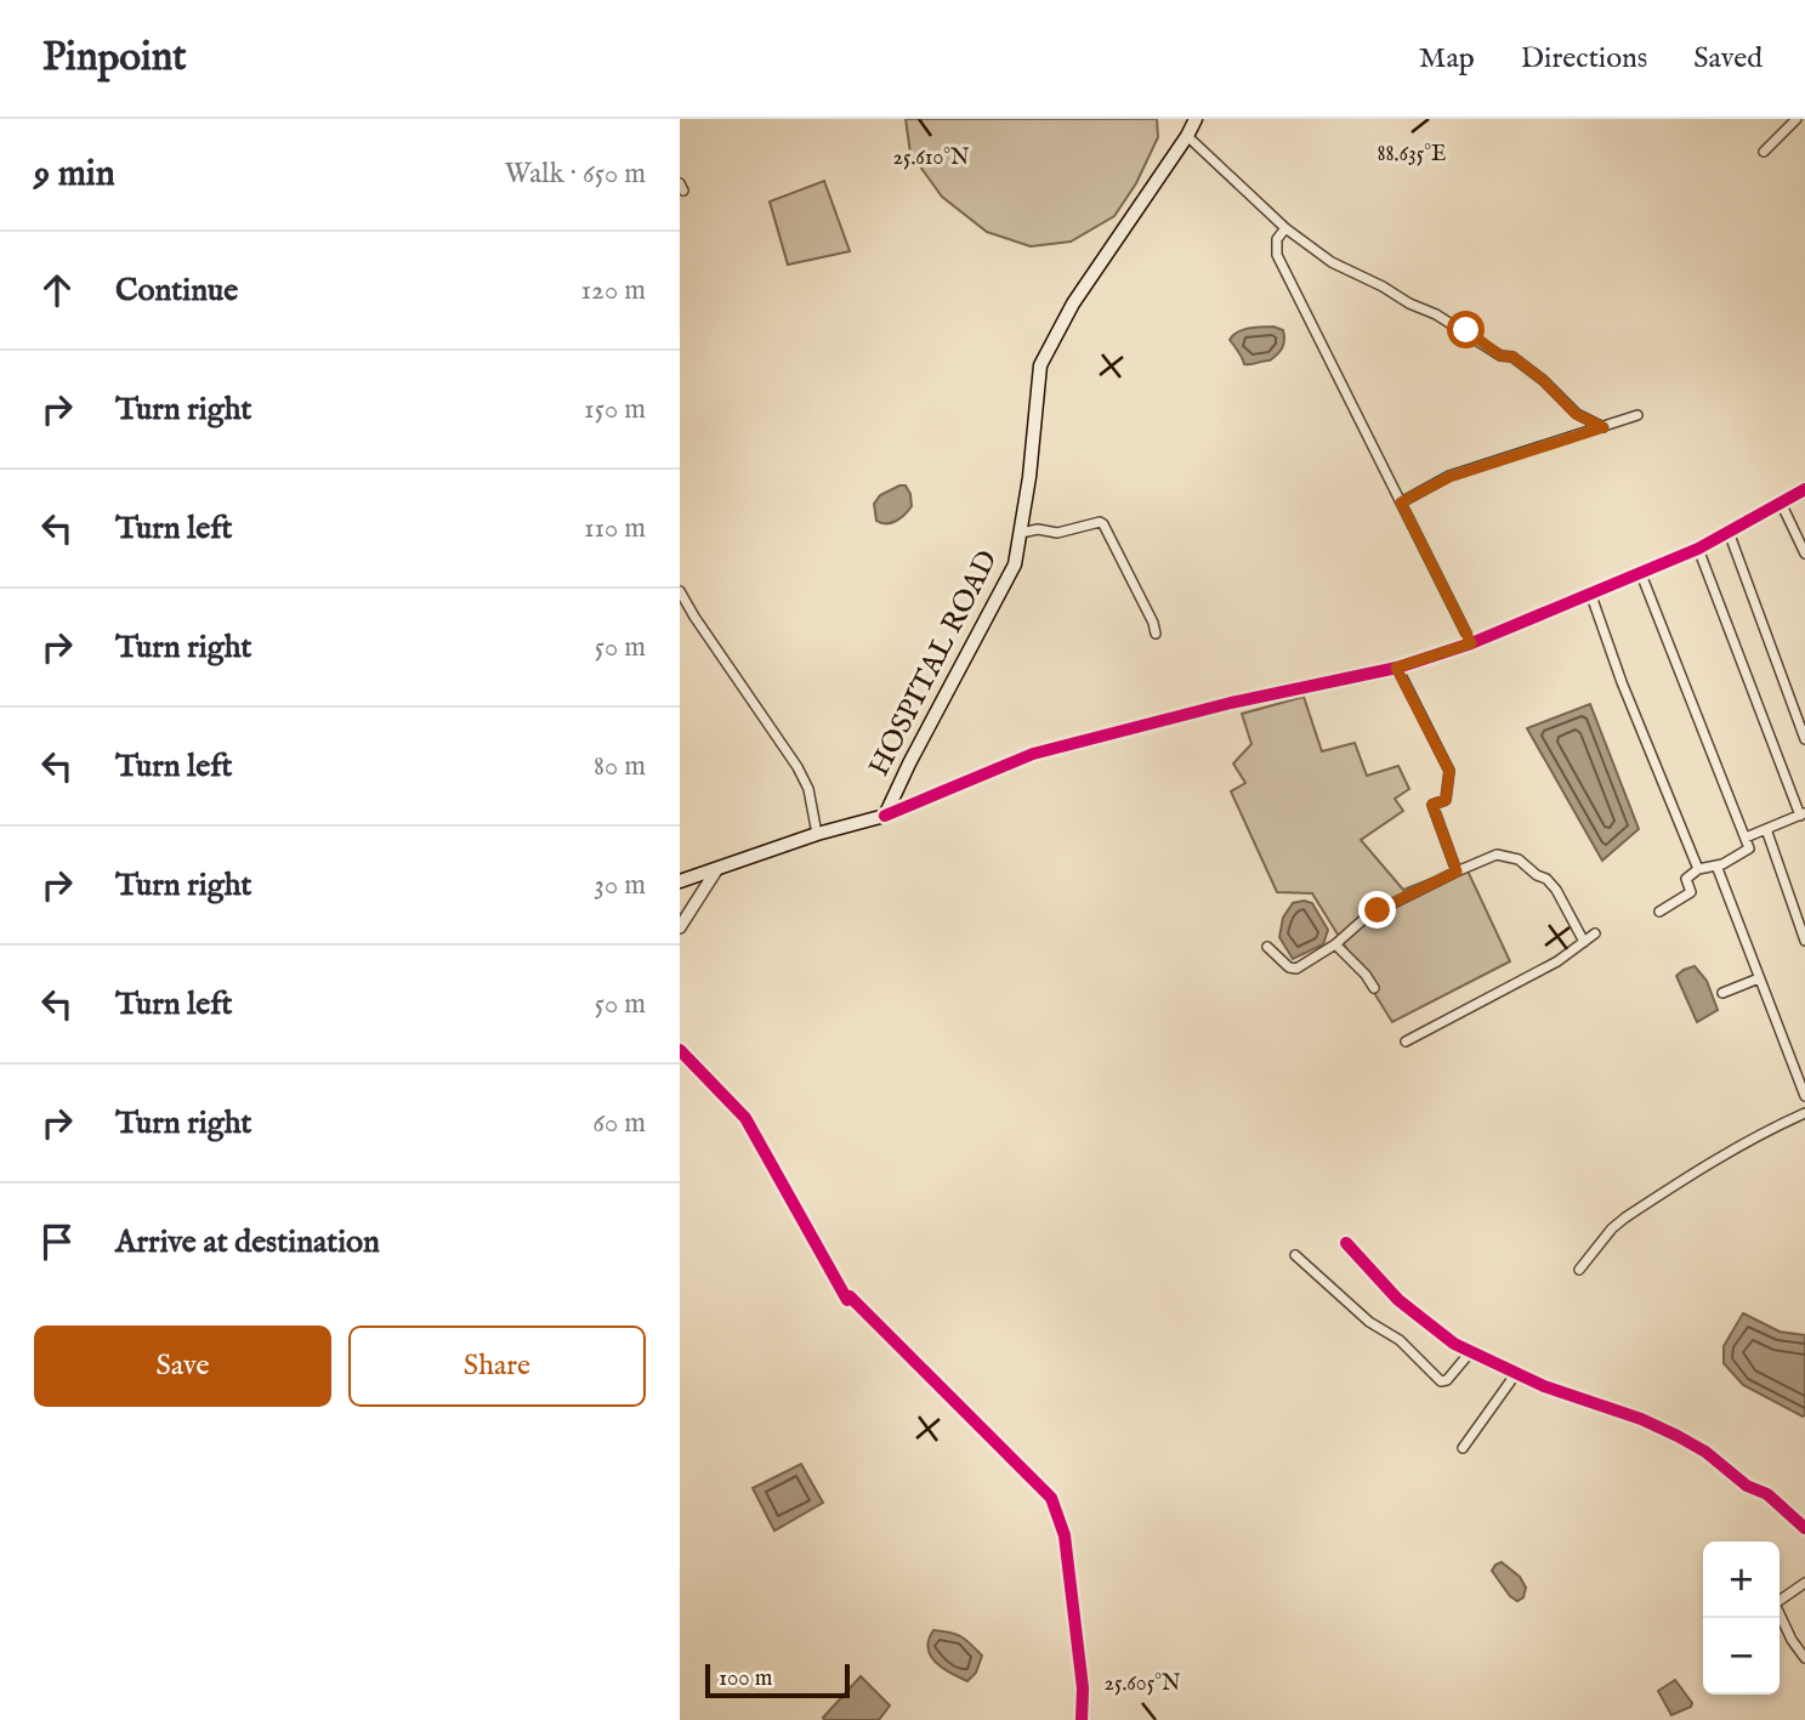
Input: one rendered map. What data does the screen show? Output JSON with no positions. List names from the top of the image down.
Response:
{
  "streets": {
    "main road": ["HOSPITAL ROAD"]
  },
  "scale_bar": "100 m",
  "page": {
    "header": "Pinpoint",
    "nav": ["Map", "Directions", "Saved"],
    "heading": ["9 min", "Walk · 650 m"],
    "list": [
      ["Continue", "120 m"],
      ["Turn right", "150 m"],
      ["Turn left", "110 m"],
      ["Turn right", "50 m"],
      ["Turn left", "80 m"],
      ["Turn right", "30 m"],
      ["Turn left", "50 m"],
      ["Turn right", "60 m"],
      "Arrive at destination"
    ],
    "buttons": ["Save", "Share"],
    "map_buttons": ["+", "−"],
    "scale": "100 m"
  },
  "coordinates": ["88.635°E", "25.610°N", "25.605°N"]
}
